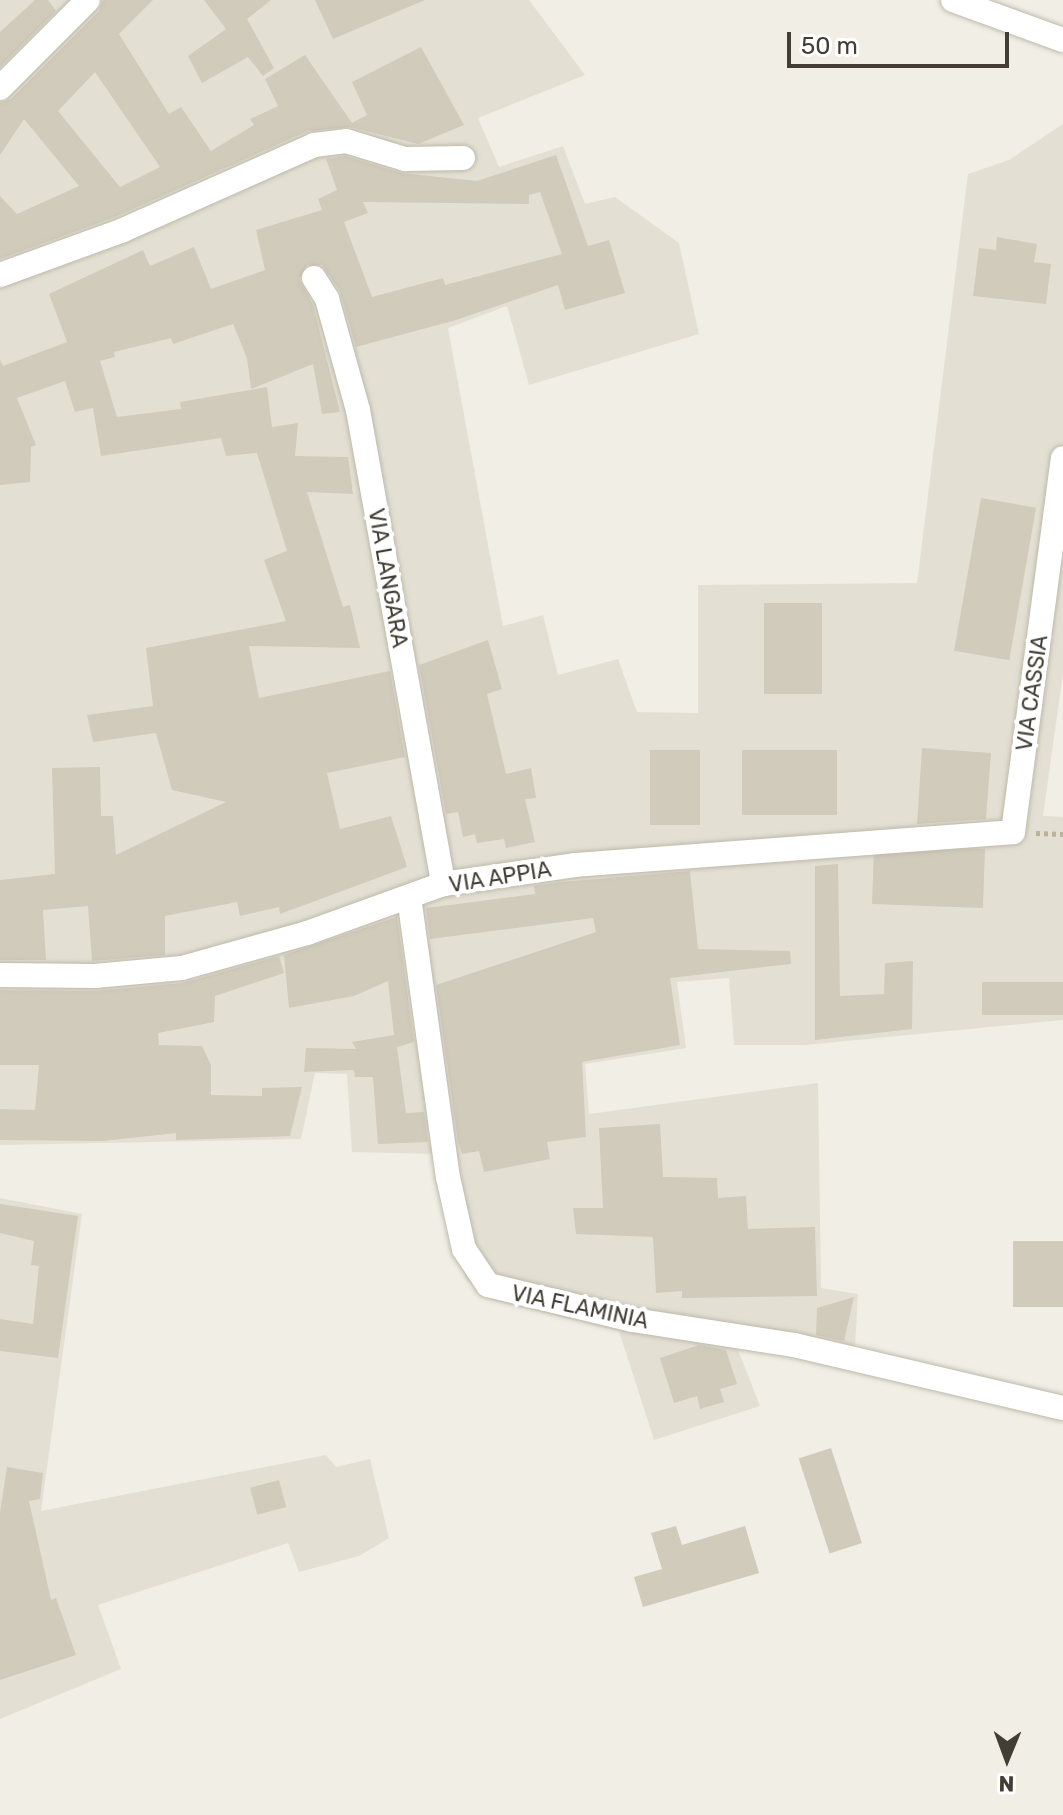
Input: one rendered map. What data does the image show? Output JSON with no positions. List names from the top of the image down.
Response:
{
  "streets": {
    "street": [
      "VIA LANGARA",
      "VIA CASSIA",
      "VIA APPIA",
      "VIA FLAMINIA"
    ]
  },
  "crossings": [
    ["VIA LANGARA", "VIA APPIA"],
    ["VIA CASSIA", "VIA APPIA"],
    ["VIA APPIA", "VIA FLAMINIA"]
  ],
  "scale_bar": "50 m",
  "north": "bottom"
}
